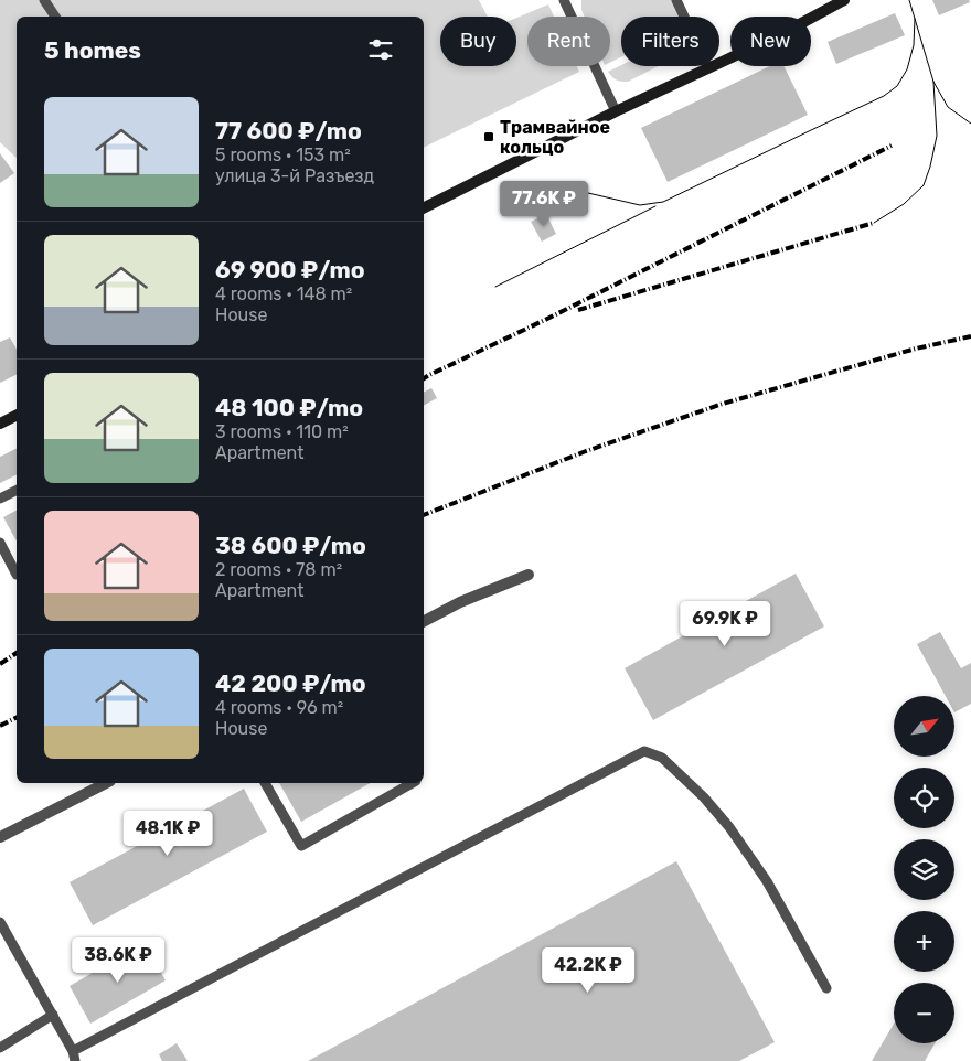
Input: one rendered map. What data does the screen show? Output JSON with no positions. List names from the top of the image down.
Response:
{
  "places": {
    "transit": ["Трамвайное кольцо"]
  },
  "north": "top right",
  "page": {
    "chip": [
      "Buy",
      "Rent",
      "Filters",
      "New"
    ],
    "heading": "5 homes",
    "list": [
      {
        "name": "77 600 ₽/mo",
        "note": "5 rooms · 153 m² · улица 3-й Разъезд"
      },
      {
        "name": "69 900 ₽/mo",
        "note": "4 rooms · 148 m² · House"
      },
      {
        "name": "48 100 ₽/mo",
        "note": "3 rooms · 110 m² · Apartment"
      },
      {
        "name": "38 600 ₽/mo",
        "note": "2 rooms · 78 m² · Apartment"
      },
      {
        "name": "42 200 ₽/mo",
        "note": "4 rooms · 96 m² · House"
      }
    ],
    "price": [
      "77.6K ₽",
      "69.9K ₽",
      "48.1K ₽",
      "38.6K ₽",
      "42.2K ₽"
    ],
    "map_buttons": ["+", "−"]
  }
}
